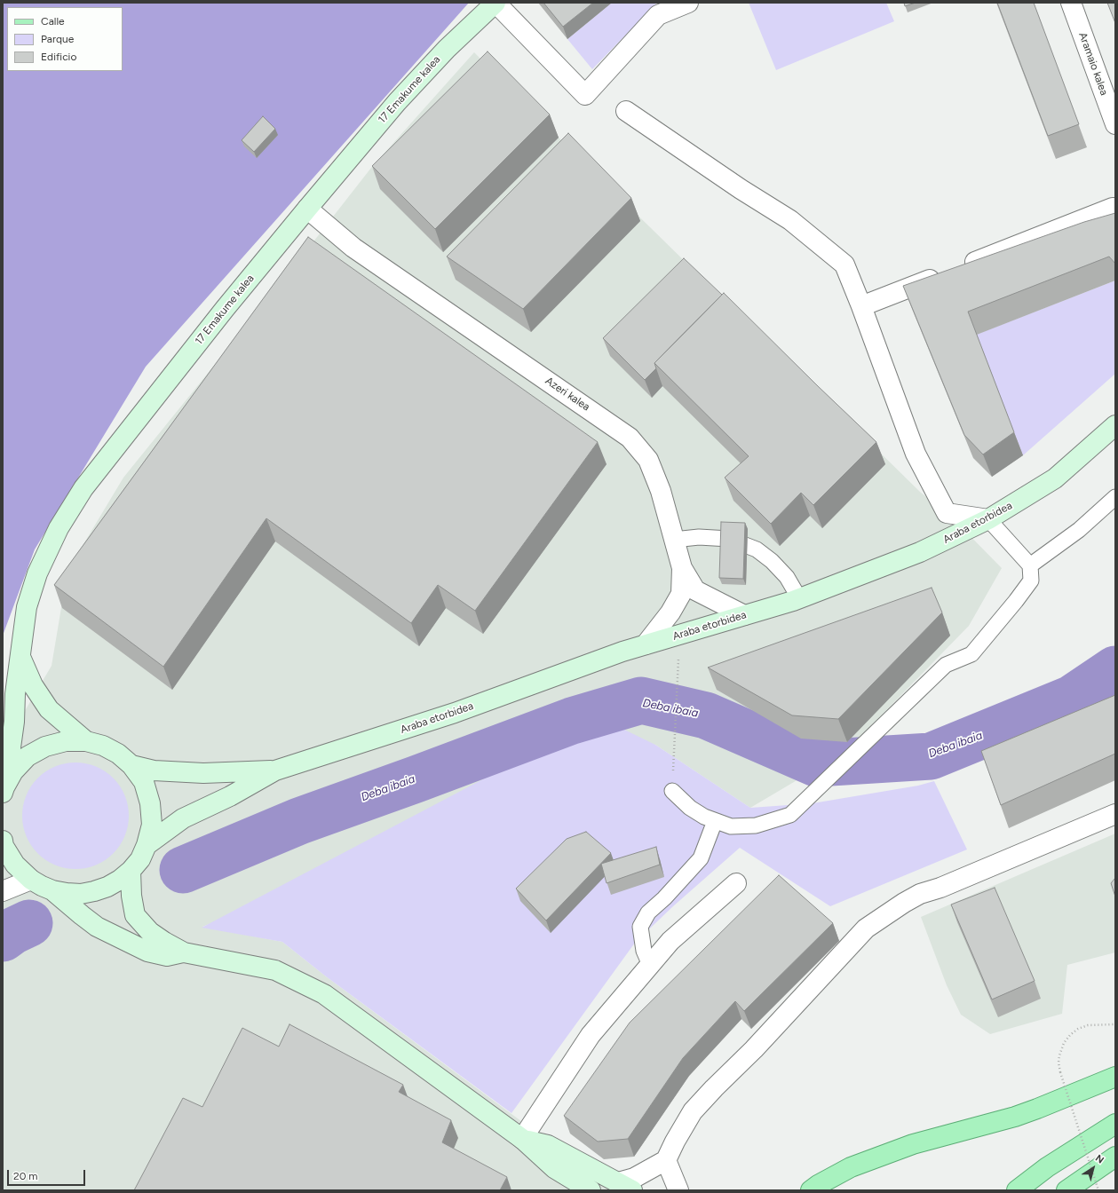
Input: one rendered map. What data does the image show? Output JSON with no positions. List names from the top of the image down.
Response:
{
  "streets": {
    "street": [
      "Aramaio kalea",
      "17 Emakume kalea",
      "Azeri kalea",
      "Araba etorbidea"
    ]
  },
  "crossings": [
    ["17 Emakume kalea", "Azeri kalea"],
    ["Azeri kalea", "Araba etorbidea"]
  ],
  "water": ["Deba ibaia"],
  "legend": ["Calle", "Parque", "Edificio"],
  "scale_bar": "20 m",
  "north": "top right"
}
